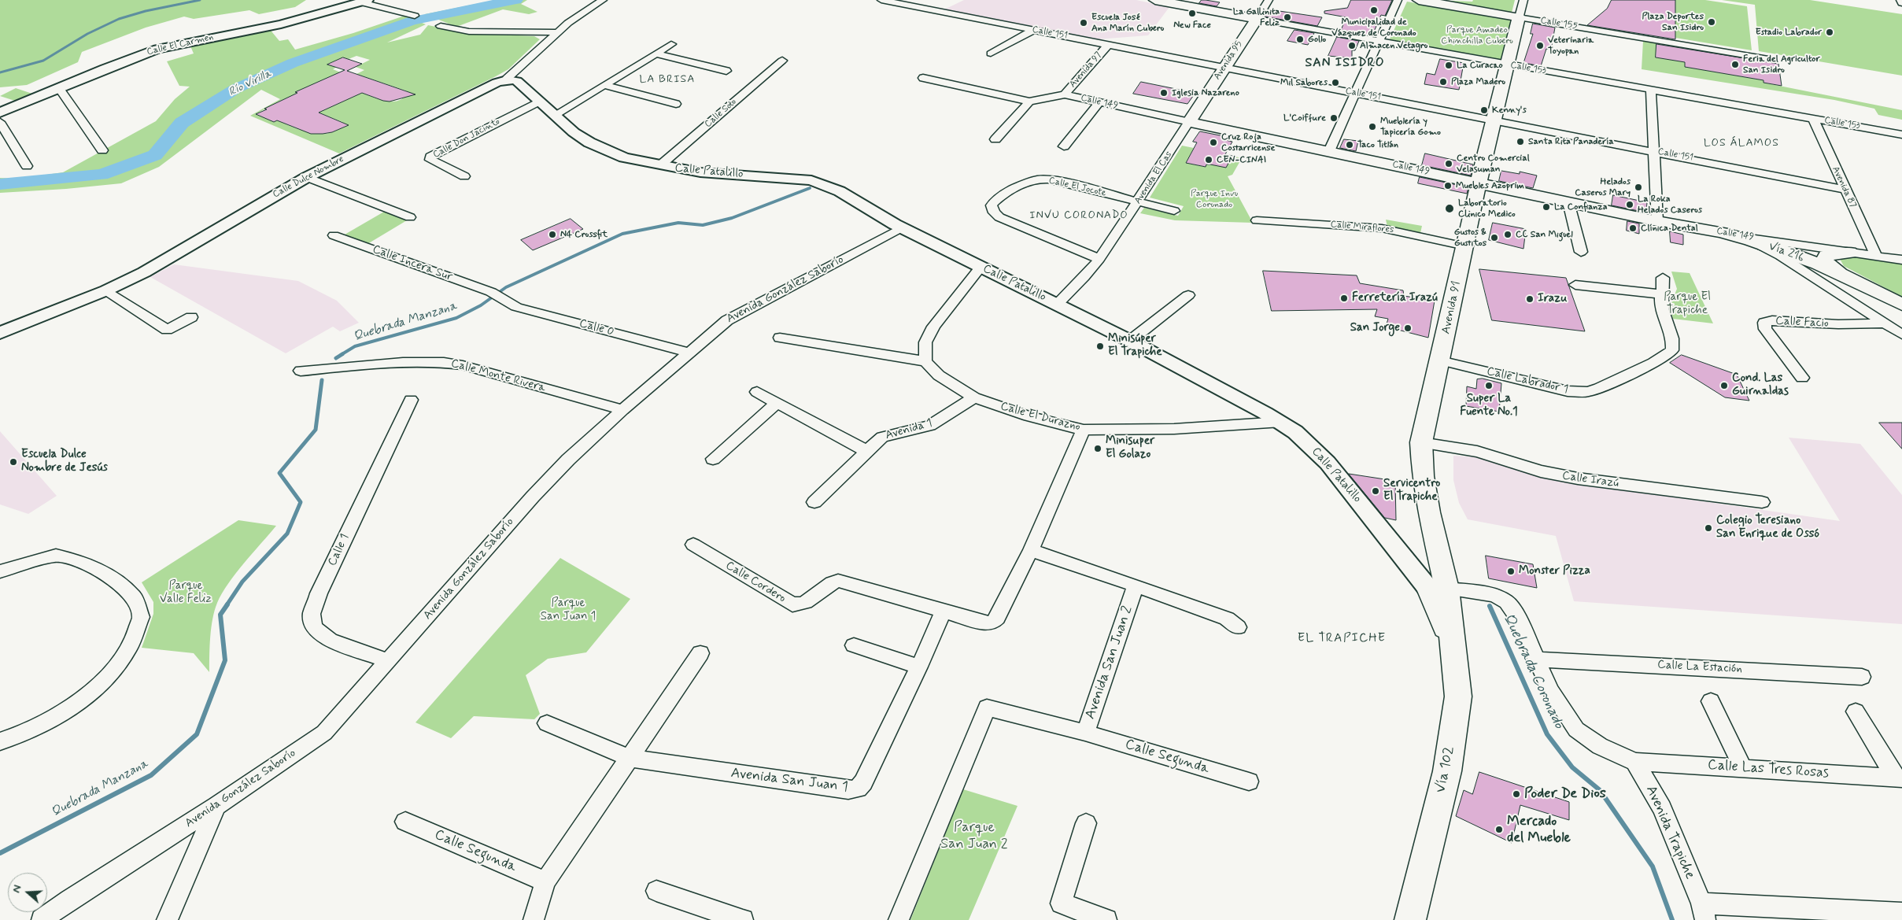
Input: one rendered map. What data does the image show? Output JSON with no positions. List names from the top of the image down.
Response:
{
  "streets": {
    "main road": [
      "Calle 155",
      "Avenida 95",
      "Calle 153",
      "Calle 149",
      "Vía 216",
      "Avenida 91",
      "Vía 102"
    ],
    "street": [
      "Calle 151",
      "Calle El Carmen",
      "Avenida 97",
      "Calle Soto",
      "Calle Don Jacinto",
      "Calle Patalillo",
      "Calle Dulce Nombre",
      "Avenida El Cas",
      "Calle El Jocote",
      "Avenida 87",
      "Calle Miraflores",
      "Calle Incera Sur",
      "Avenida González Saborío",
      "Calle Facio",
      "Calle 0",
      "Calle Monte Rivera",
      "Calle Labrador 1",
      "Calle El Durazno",
      "Avenida 1",
      "Calle Irazú",
      "Calle 1",
      "Calle Cordero",
      "Avenida San Juan 2",
      "Calle La Estación",
      "Calle Segunda",
      "Calle Las Tres Rosas",
      "Avenida San Juan 1",
      "Avenida Trapiche"
    ]
  },
  "crossings": [
    ["Calle 155", "Avenida 91"],
    ["Calle 151", "Avenida 95"],
    ["Calle 151", "Avenida 97"],
    ["Calle 151", "Avenida 87"],
    ["Calle 151", "Avenida 91"],
    ["Avenida 95", "Calle 153"],
    ["Avenida 95", "Calle 149"],
    ["Avenida 95", "Avenida El Cas"],
    ["Calle 153", "Avenida 87"],
    ["Calle 153", "Avenida 91"],
    ["Avenida 97", "Calle 149"],
    ["Calle 149", "Avenida El Cas"],
    ["Calle 149", "Vía 216"],
    ["Calle 149", "Avenida 91"],
    ["Calle Soto", "Calle Patalillo"],
    ["Calle Don Jacinto", "Calle Patalillo"],
    ["Calle Patalillo", "Calle Dulce Nombre"],
    ["Calle Patalillo", "Avenida El Cas"],
    ["Calle Patalillo", "Avenida González Saborío"],
    ["Calle Patalillo", "Avenida 91"],
    ["Calle Patalillo", "Calle El Durazno"],
    ["Avenida El Cas", "Calle El Jocote"],
    ["Calle Miraflores", "Avenida 91"],
    ["Calle Incera Sur", "Calle 0"],
    ["Avenida González Saborío", "Calle 0"],
    ["Avenida González Saborío", "Calle Monte Rivera"],
    ["Avenida González Saborío", "Calle 1"],
    ["Avenida 91", "Calle Labrador 1"],
    ["Avenida 91", "Calle Irazú"],
    ["Avenida 91", "Vía 102"],
    ["Calle El Durazno", "Avenida 1"],
    ["Avenida San Juan 2", "Calle Segunda"],
    ["Calle Las Tres Rosas", "Avenida Trapiche"]
  ],
  "districts": [
    "SAN ISIDRO",
    "LA BRISA",
    "LOS ÁLAMOS",
    "INVU CORONADO",
    "EL TRAPICHE"
  ],
  "water": ["Río Virilla", "Quebrada Manzana", "Quebrada Coronado"],
  "parks": [
    "Parque Amadeo Chinchilla Cubero",
    "Parque Invu Coronado",
    "Parque El Trapiche",
    "Parque Valle Feliz",
    "Parque San Juan 1",
    "Parque San Juan 2"
  ],
  "places": [
    "Municipalidad de Vázquez de Coronado",
    "New Face",
    "La Gallinita Feliz",
    "Plaza Deportes San Isidro",
    "Escuela José Ana Marín Cubero",
    "Estadio Labrador",
    "Gollo",
    "Almacen Vetagro",
    "Veterinaria Toyopan",
    "Feria del Agricultor San Isidro",
    "La Curacao",
    "Plaza Madero",
    "Mil Sabores",
    "Iglesia Nazareno",
    "Kenny's",
    "L'Coiffure",
    "Mueblería y Tapicería Gomo",
    "Santa Rita Panadería",
    "Cruz Roja Costarricense",
    "Taco Titlán",
    "CEN-CINAI",
    "Centro Comercial Velasuman",
    "Muebles Azoprim",
    "Helados Caseros Mary",
    "La Roka Helados Caseros",
    "La Confianza",
    "Laboratorio Clinico Medico",
    "Clínica Dental",
    "N4 Crossfit",
    "CC San Miguel",
    "Gustos & Gustitos",
    "Ferretería Irazú",
    "Irazu",
    "San Jorge",
    "Minisúper El Trapiche",
    "Super La Fuente No.1",
    "Cond. Las Guirnaldas",
    "Minisuper El Golazo",
    "Escuela Dulce Nombre de Jesús",
    "Servicentro El Trapiche",
    "Colegio Teresiano San Enrique de Ossó",
    "Monster Pizza",
    "Poder De Dios",
    "Mercado del Mueble"
  ],
  "north": "left"
}
